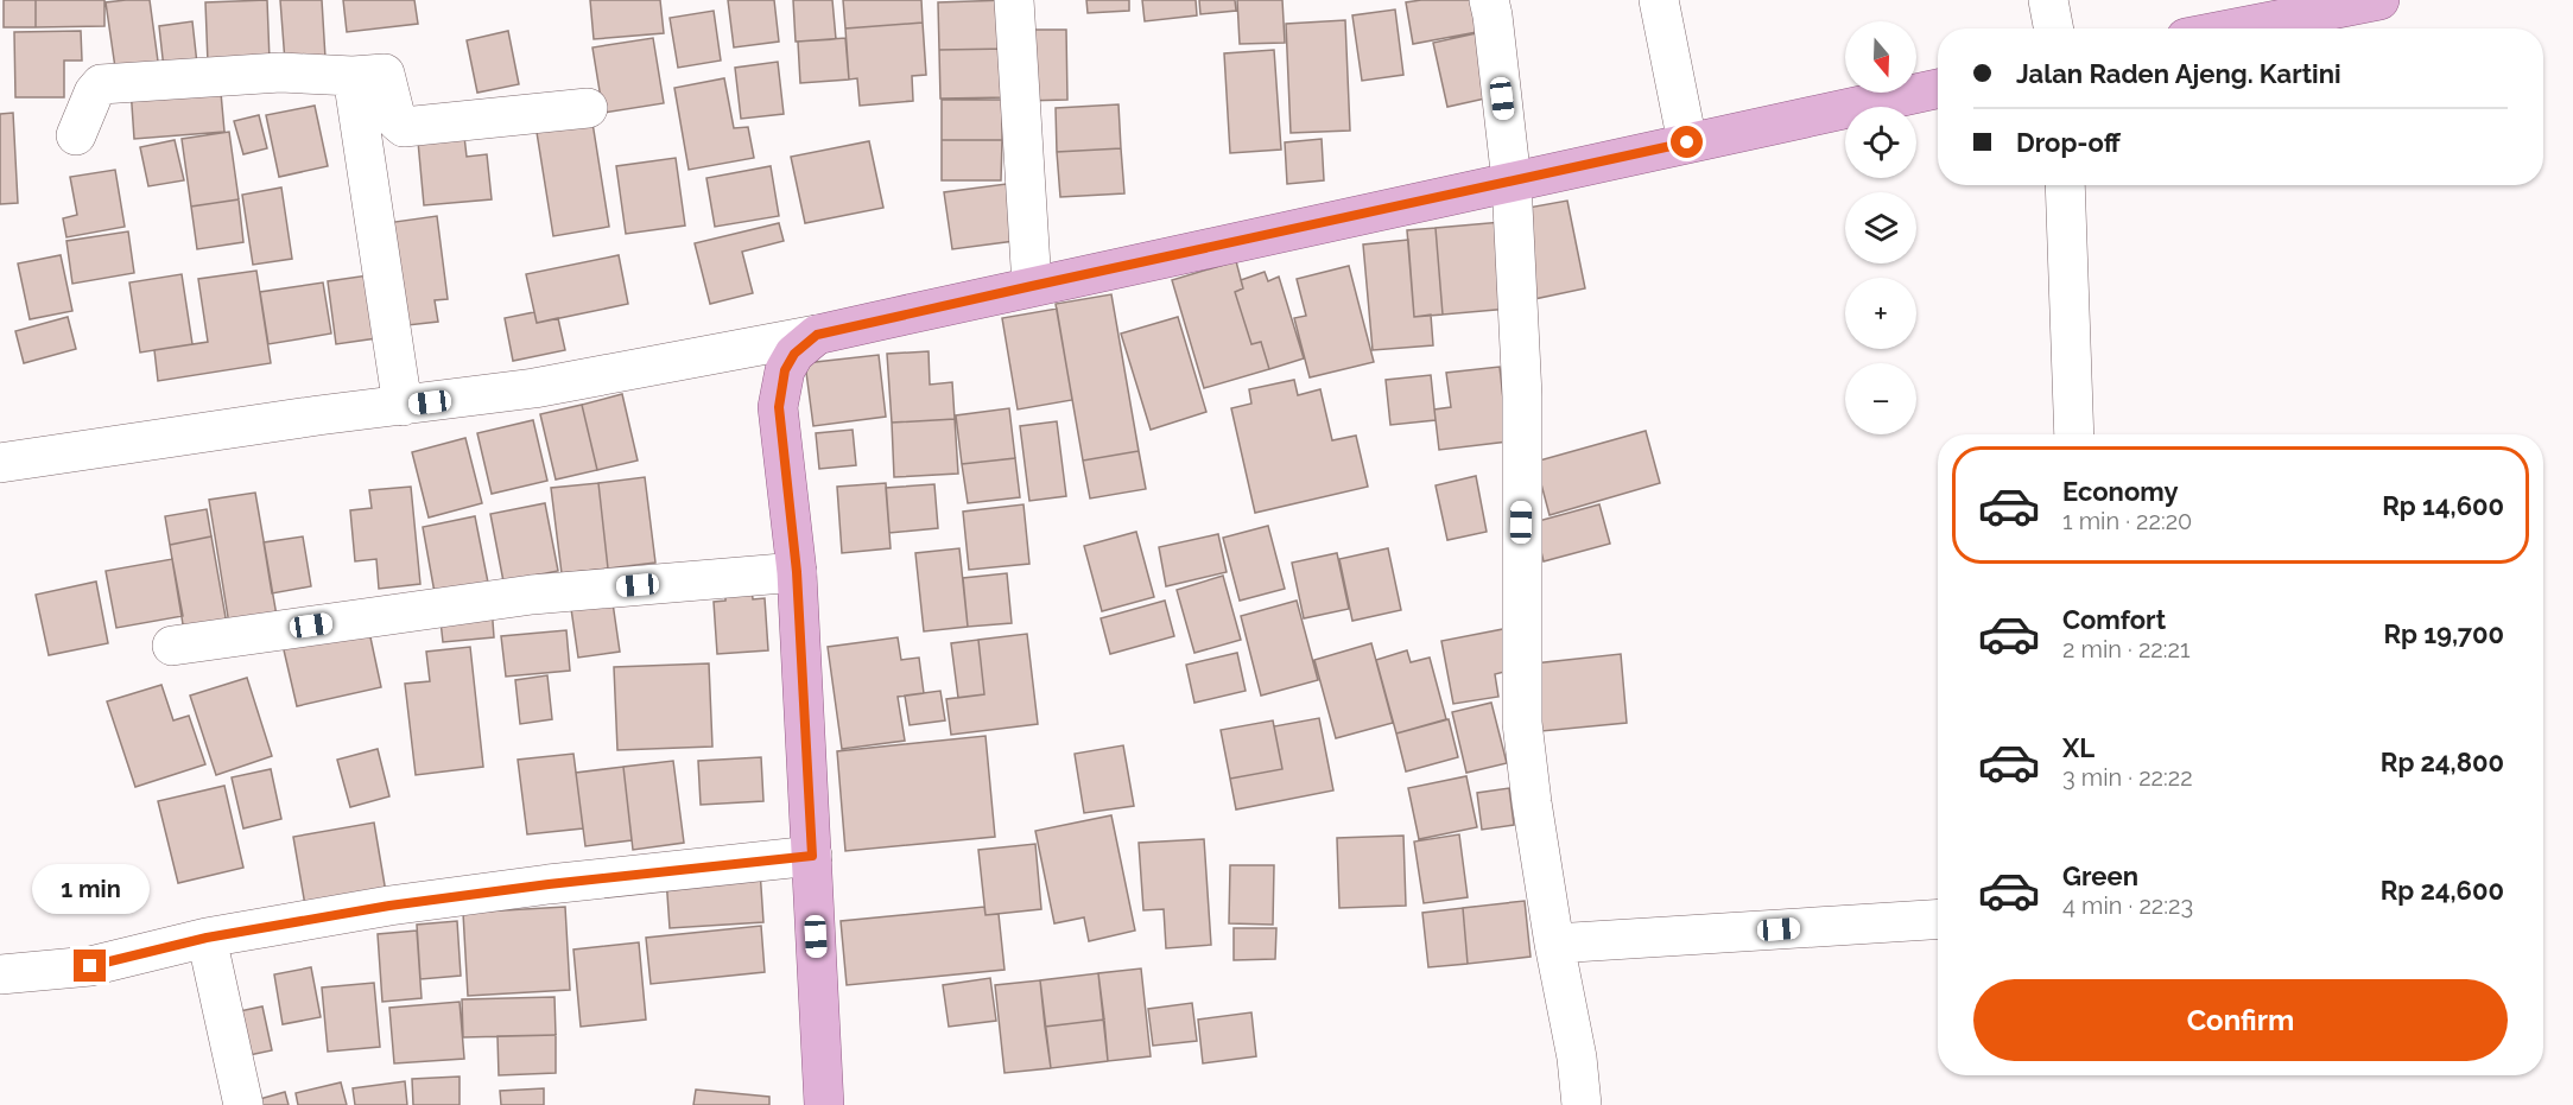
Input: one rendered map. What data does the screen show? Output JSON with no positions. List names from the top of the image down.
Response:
{
  "north": "bottom",
  "page": {
    "map_buttons": ["+", "−"],
    "banner": ["Jalan Raden Ajeng. Kartini", "Drop-off"],
    "list": [
      {
        "name": "Economy",
        "note": "1 min · 22:20",
        "value": "Rp 14,600"
      },
      {
        "name": "Comfort",
        "note": "2 min · 22:21",
        "value": "Rp 19,700"
      },
      {
        "name": "XL",
        "note": "3 min · 22:22",
        "value": "Rp 24,800"
      },
      {
        "name": "Green",
        "note": "4 min · 22:23",
        "value": "Rp 24,600"
      }
    ],
    "bubble": "1 min",
    "buttons": "Confirm"
  }
}
